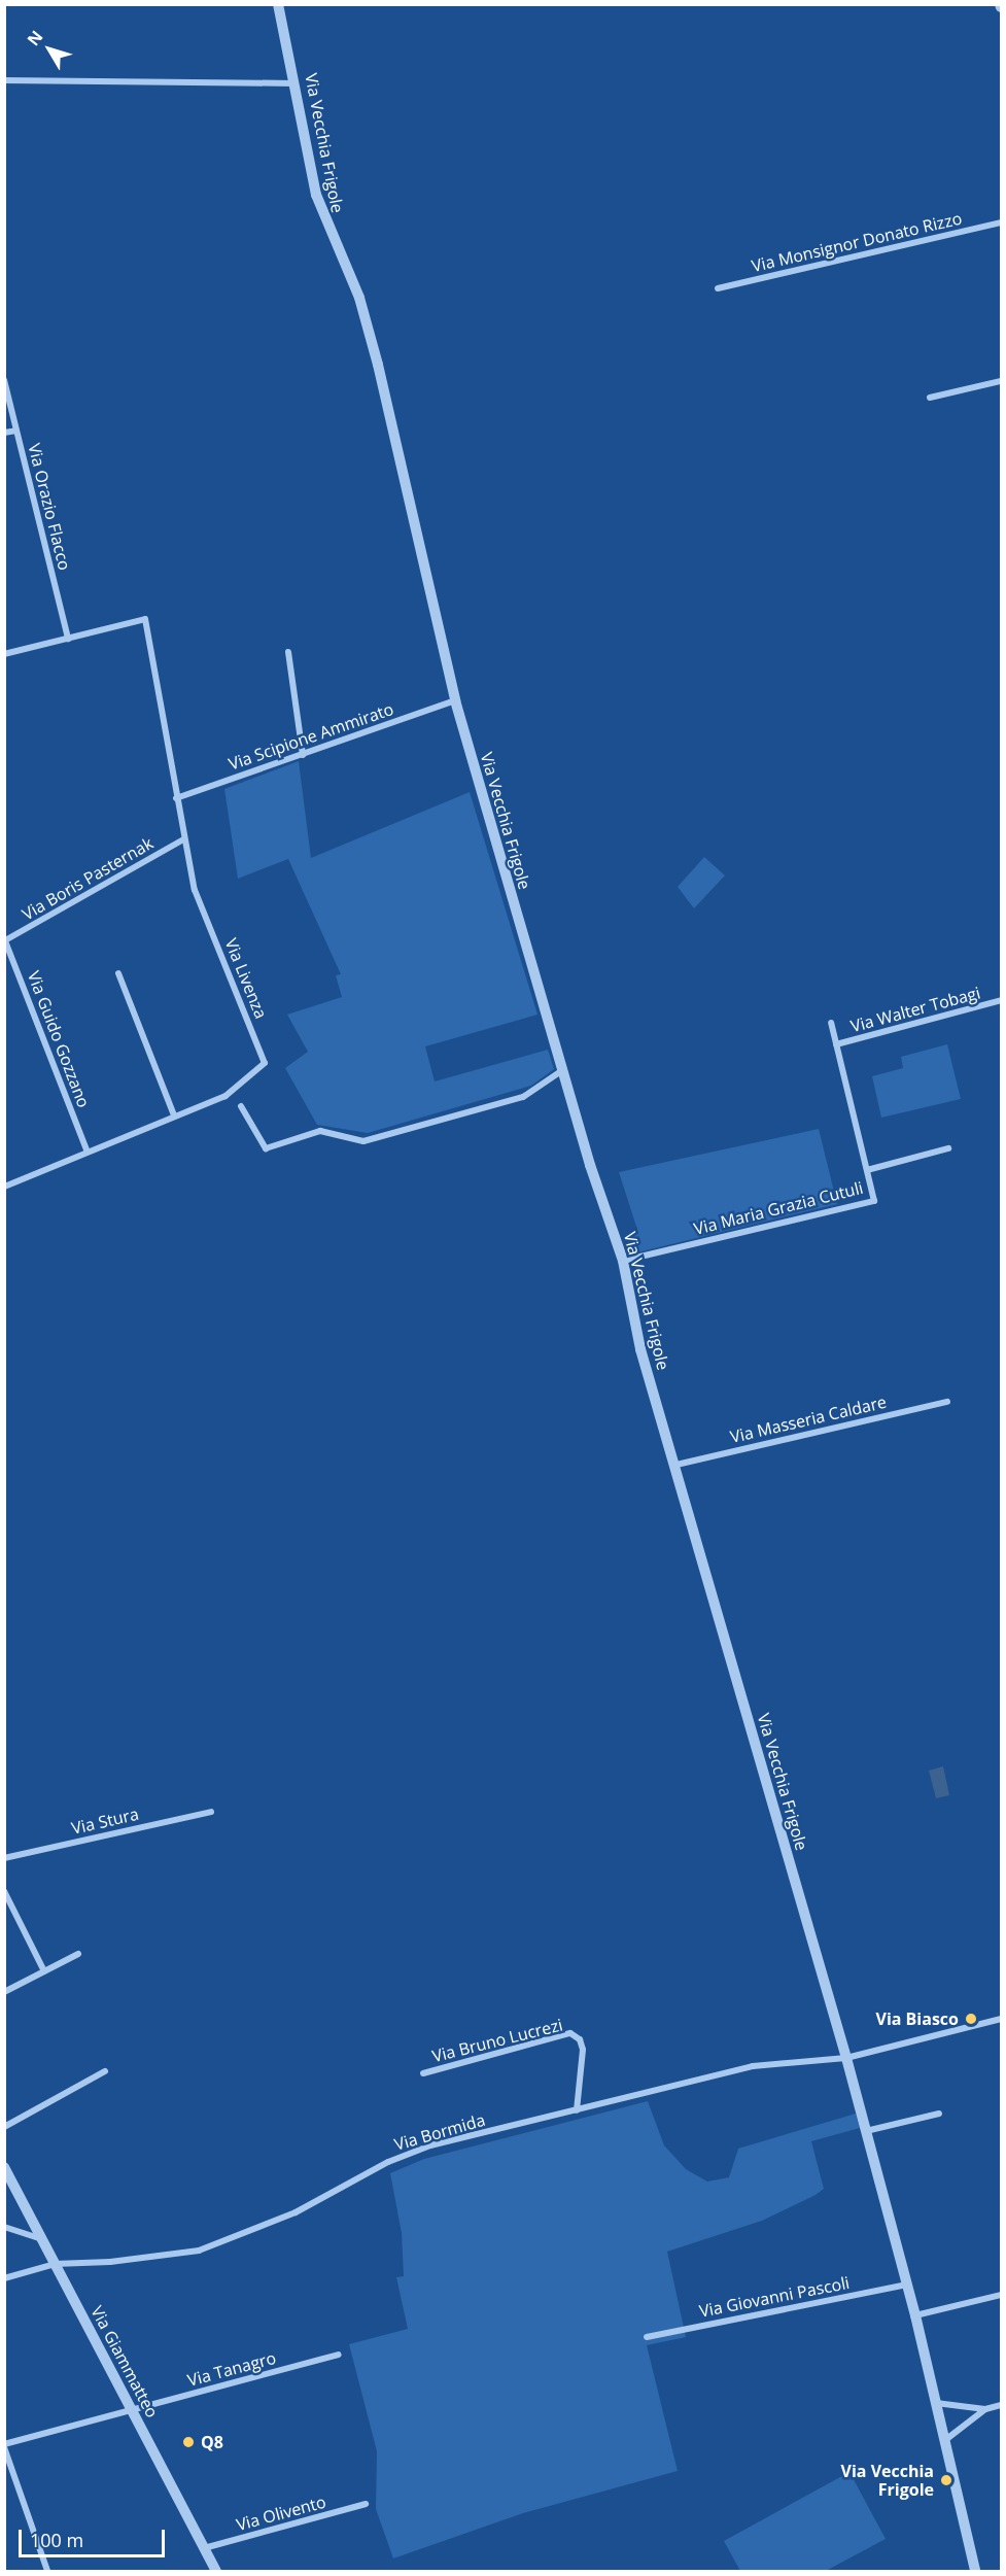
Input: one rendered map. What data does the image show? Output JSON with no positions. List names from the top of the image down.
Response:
{
  "streets": {
    "street": [
      "Via Vecchia Frigole",
      "Via Monsignor Donato Rizzo",
      "Via Orazio Flacco",
      "Via Scipione Ammirato",
      "Via Boris Pasternak",
      "Via Livenza",
      "Via Walter Tobagi",
      "Via Guido Gozzano",
      "Via Maria Grazia Cutuli",
      "Via Masseria Caldare",
      "Via Stura",
      "Via Bruno Lucrezi",
      "Via Bormida",
      "Via Giovanni Pascoli",
      "Via Giammatteo",
      "Via Tanagro",
      "Via Olivento"
    ]
  },
  "crossings": [
    ["Via Vecchia Frigole", "Via Scipione Ammirato"],
    ["Via Vecchia Frigole", "Via Maria Grazia Cutuli"],
    ["Via Vecchia Frigole", "Via Masseria Caldare"],
    ["Via Vecchia Frigole", "Via Bormida"],
    ["Via Vecchia Frigole", "Via Giovanni Pascoli"],
    ["Via Orazio Flacco", "Via Livenza"],
    ["Via Scipione Ammirato", "Via Livenza"],
    ["Via Boris Pasternak", "Via Livenza"],
    ["Via Boris Pasternak", "Via Guido Gozzano"],
    ["Via Livenza", "Via Guido Gozzano"],
    ["Via Walter Tobagi", "Via Maria Grazia Cutuli"],
    ["Via Bruno Lucrezi", "Via Bormida"],
    ["Via Bormida", "Via Giammatteo"],
    ["Via Giammatteo", "Via Tanagro"],
    ["Via Giammatteo", "Via Olivento"]
  ],
  "places": ["Via Biasco", "Q8", "Via Vecchia Frigole"],
  "scale_bar": "100 m",
  "north": "top left"
}
